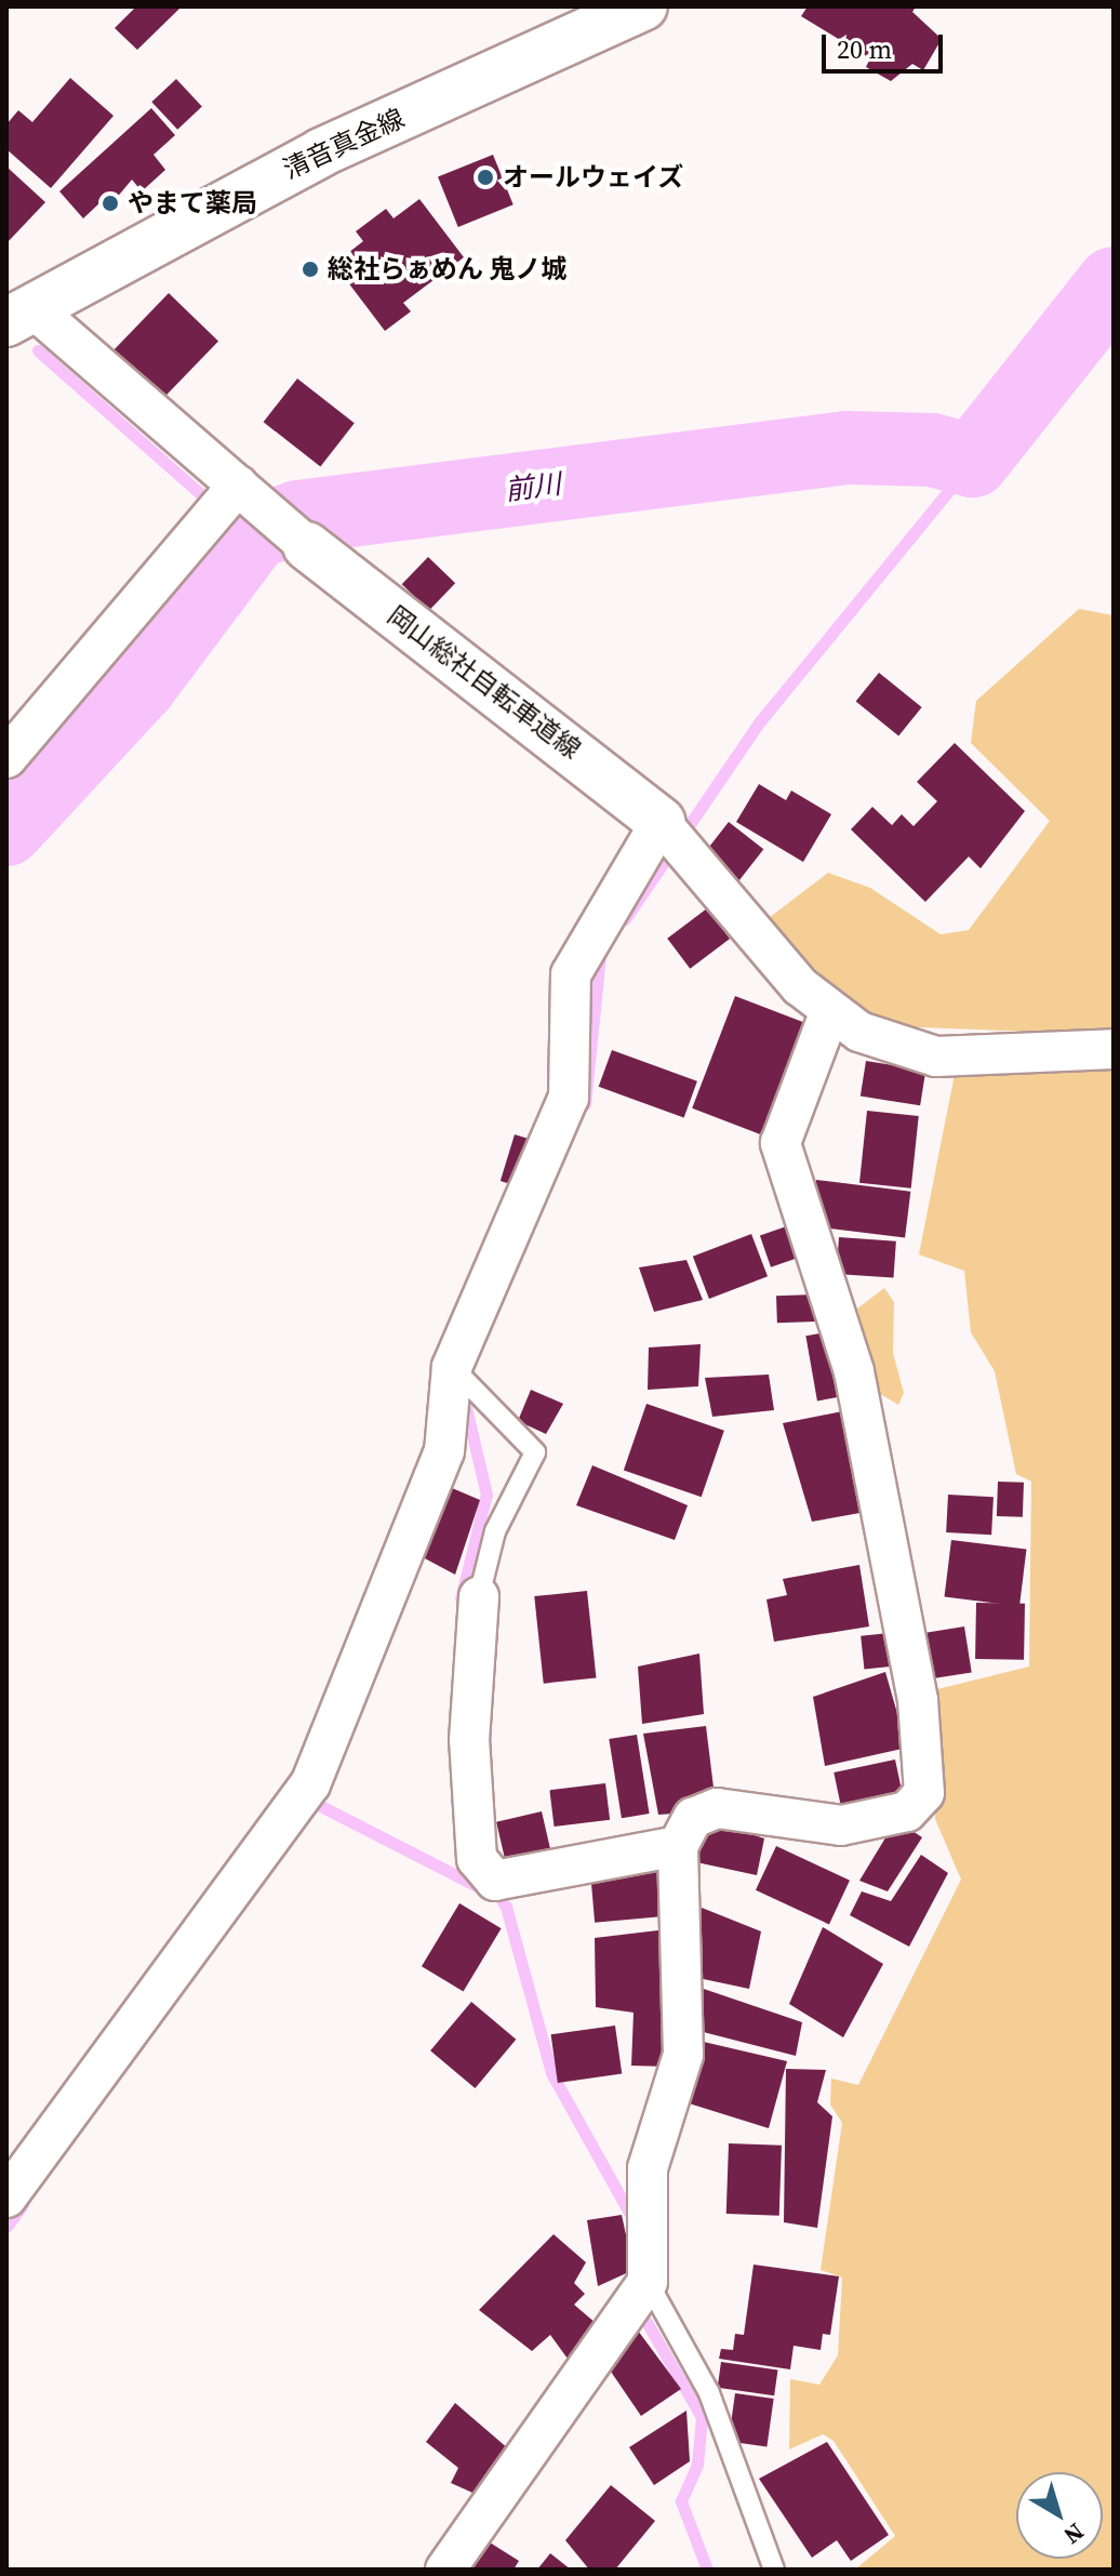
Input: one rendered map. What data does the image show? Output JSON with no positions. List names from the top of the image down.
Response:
{
  "streets": {
    "main road": ["清音真金線", "岡山総社自転車道線"]
  },
  "water": ["前川"],
  "places": ["オールウェイズ", "やまて薬局", "総社らぁめん 鬼ノ城"],
  "scale_bar": "20 m",
  "north": "bottom right"
}
